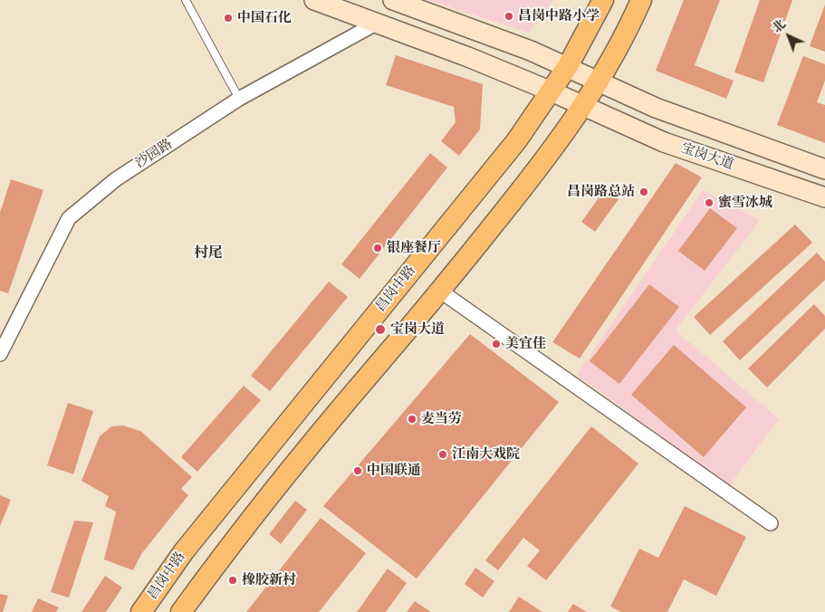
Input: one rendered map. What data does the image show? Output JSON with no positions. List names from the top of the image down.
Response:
{
  "streets": {
    "main road": ["宝岗大道", "昌岗中路"],
    "street": ["沙园路"]
  },
  "crossings": [
    ["沙园路", "宝岗大道"],
    ["宝岗大道", "昌岗中路"]
  ],
  "districts": ["村尾"],
  "places": [
    "昌岗中路小学",
    "中国石化",
    "昌岗路总站",
    "蜜雪冰城",
    "银座餐厅",
    "宝岗大道",
    "美宜佳",
    "麦当劳",
    "江南大戏院",
    "中国联通",
    "橡胶新村"
  ],
  "north": "top left"
}
